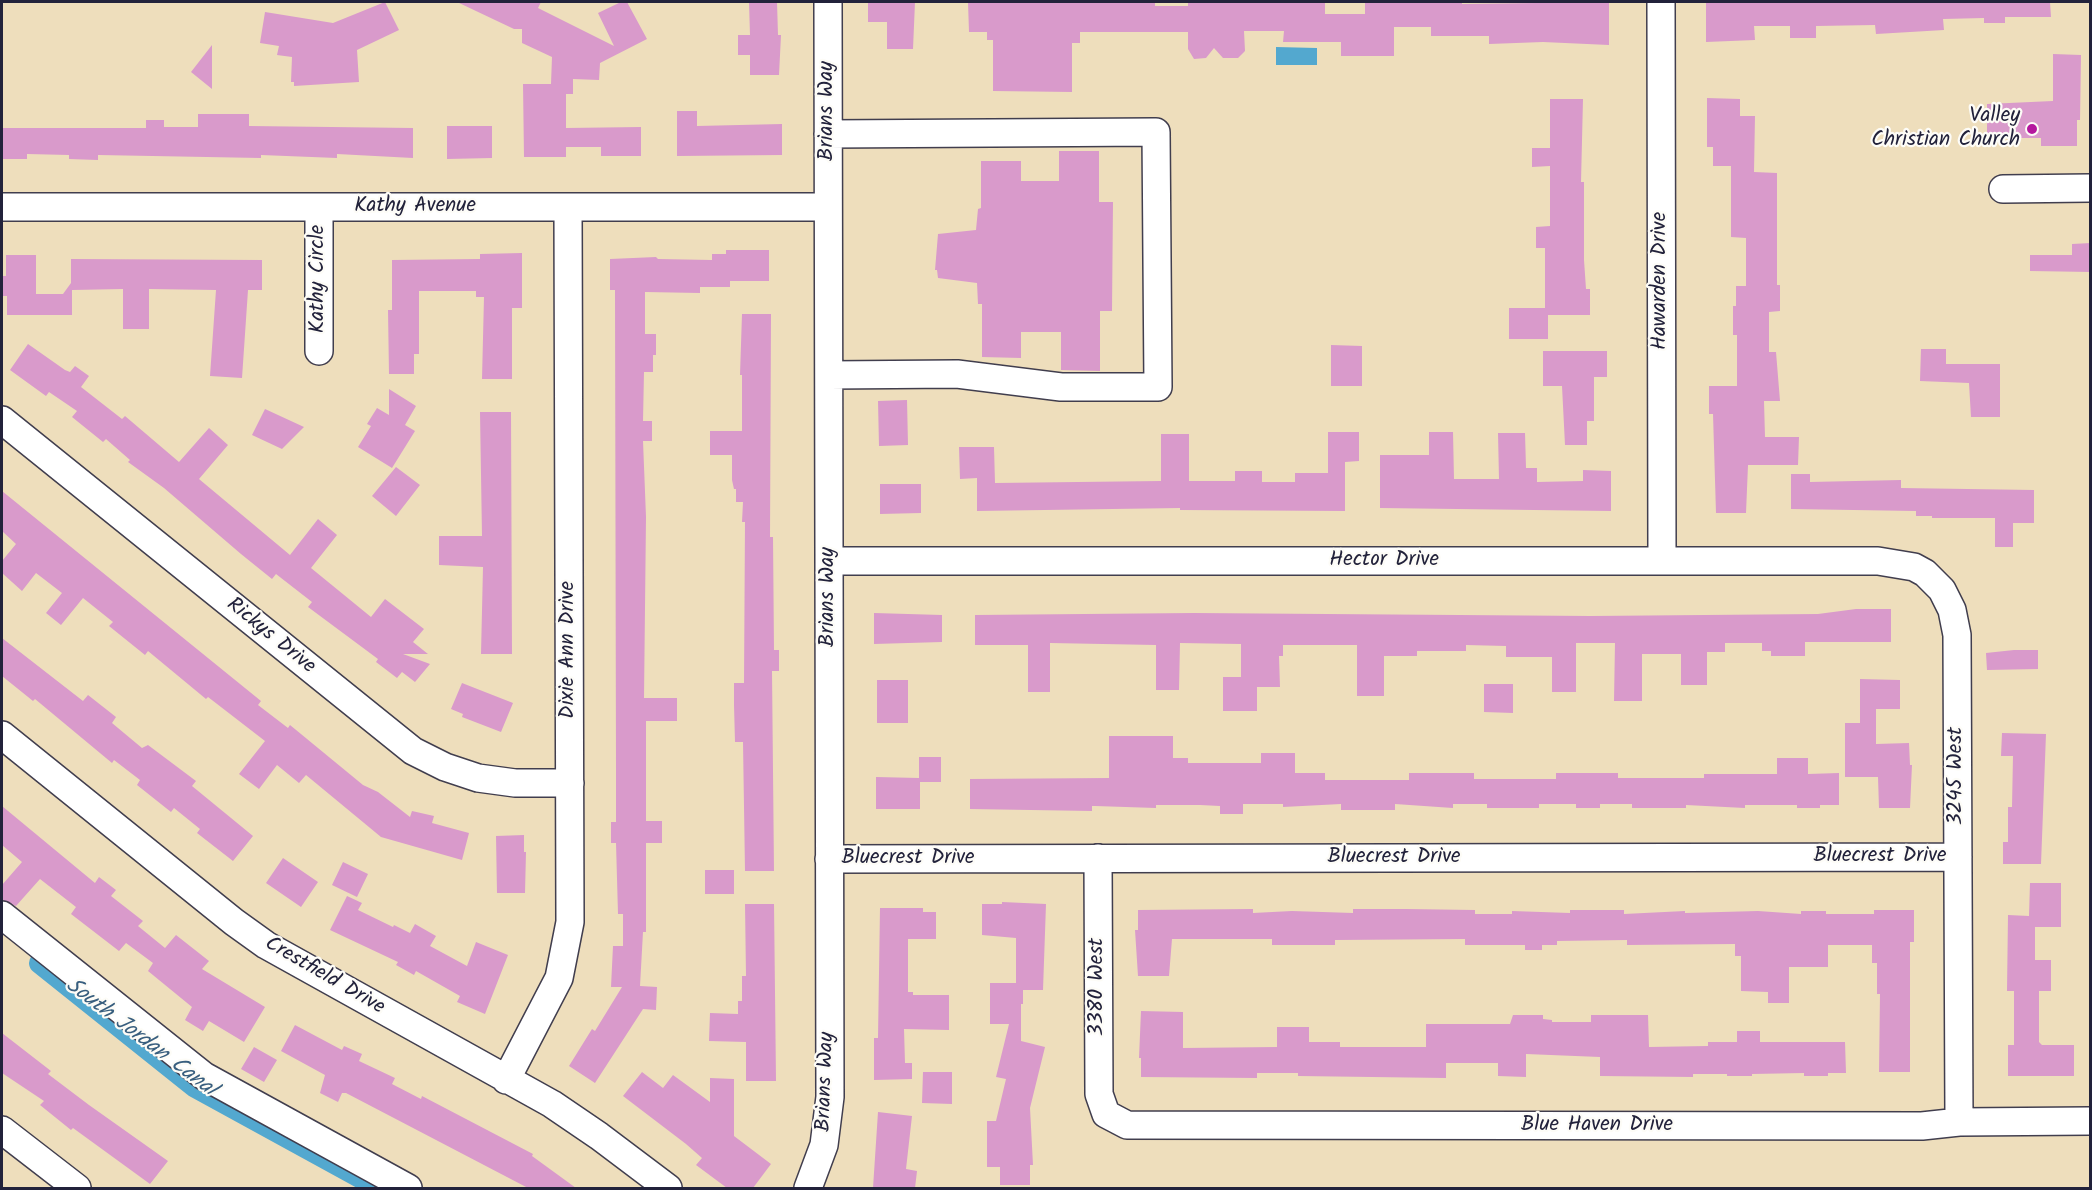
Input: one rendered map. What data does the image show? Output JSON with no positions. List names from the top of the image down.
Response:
{
  "streets": {
    "street": [
      "Brians Way",
      "Kathy Avenue",
      "Kathy Circle",
      "Hawarden Drive",
      "Hector Drive",
      "Rickys Drive",
      "Dixie Ann Drive",
      "3245 West",
      "Bluecrest Drive",
      "Crestfield Drive",
      "3380 West",
      "Blue Haven Drive"
    ]
  },
  "crossings": [
    ["Brians Way", "Kathy Avenue"],
    ["Brians Way", "Hector Drive"],
    ["Brians Way", "Bluecrest Drive"],
    ["Kathy Avenue", "Kathy Circle"],
    ["Kathy Avenue", "Dixie Ann Drive"],
    ["Hawarden Drive", "Hector Drive"],
    ["Hector Drive", "3245 West"],
    ["Rickys Drive", "Dixie Ann Drive"],
    ["Dixie Ann Drive", "Crestfield Drive"],
    ["3245 West", "Bluecrest Drive"],
    ["3245 West", "Blue Haven Drive"],
    ["Bluecrest Drive", "3380 West"],
    ["3380 West", "Blue Haven Drive"]
  ],
  "water": ["South Jordan Canal"],
  "places": ["Valley Christian Church"]
}
